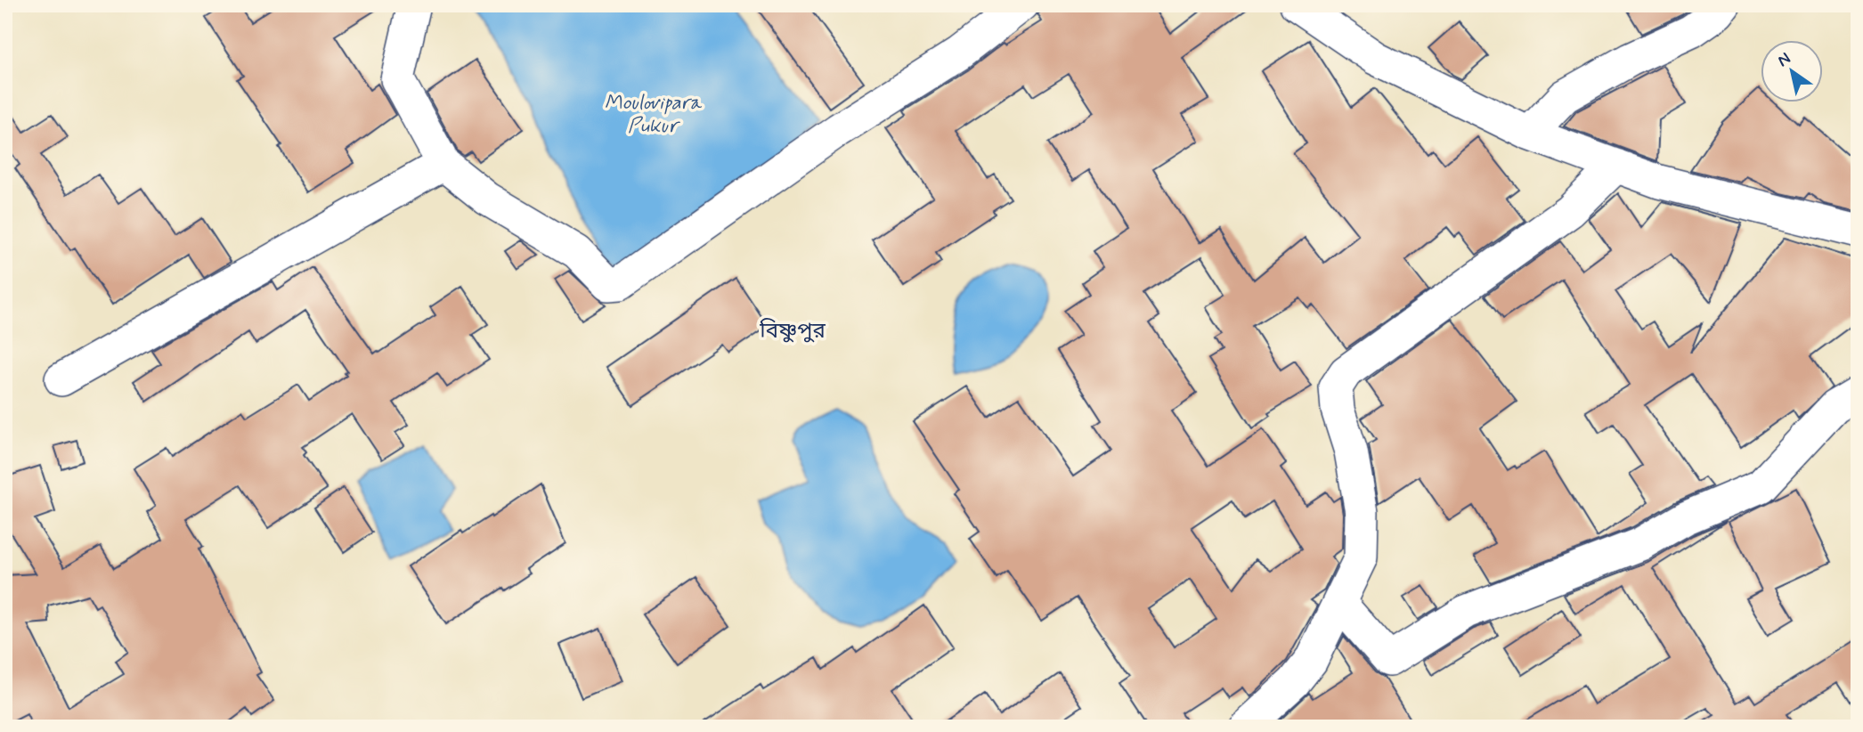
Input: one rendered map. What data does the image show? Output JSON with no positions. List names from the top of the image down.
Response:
{
  "districts": ["বিষ্ণুপুর"],
  "water": ["Moulovipara Pukur"],
  "north": "top left"
}
